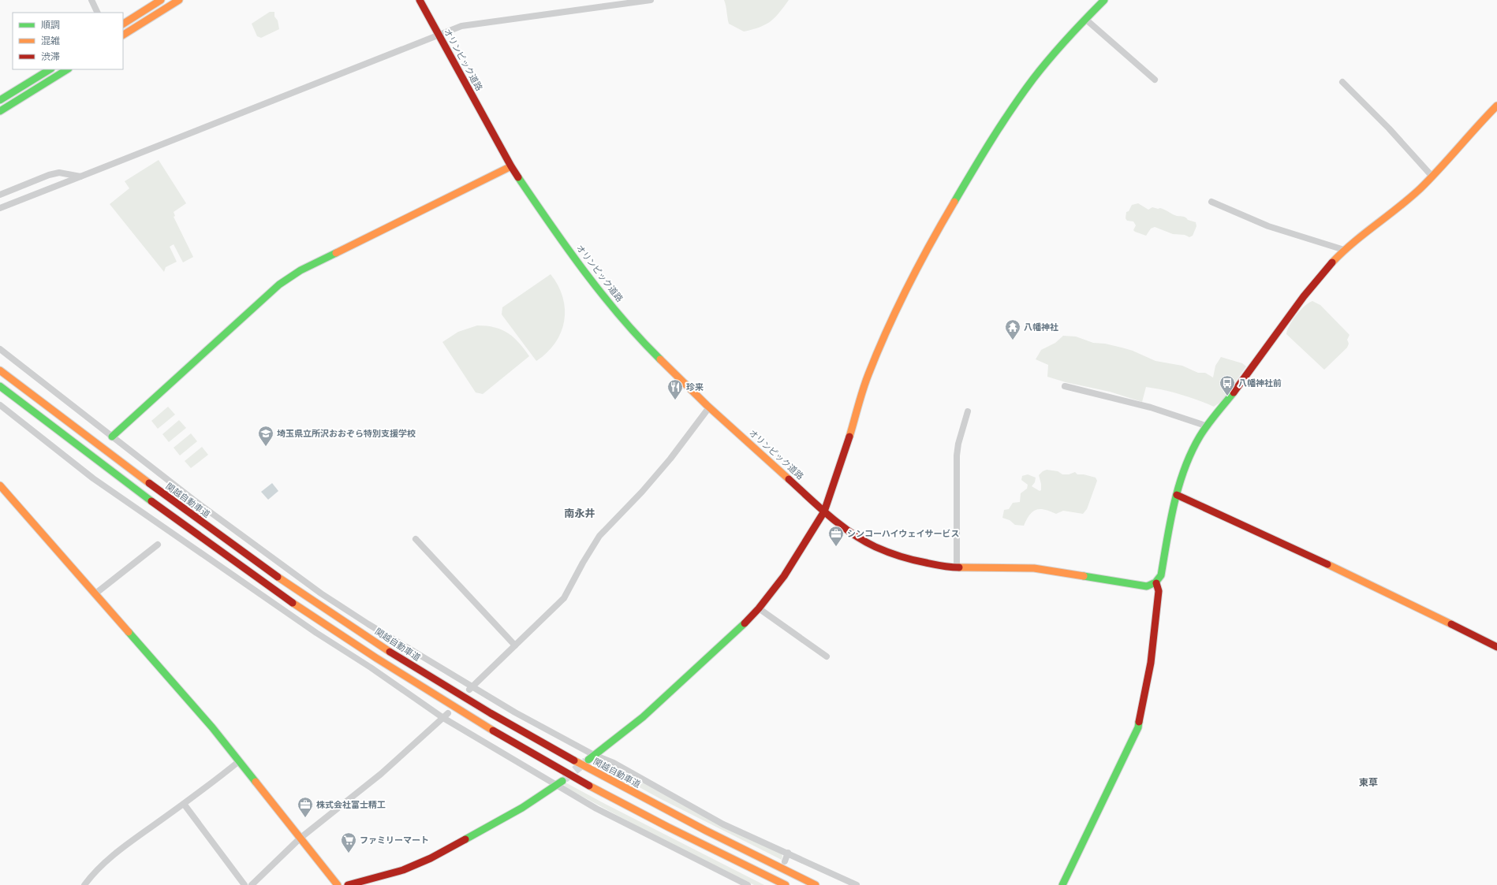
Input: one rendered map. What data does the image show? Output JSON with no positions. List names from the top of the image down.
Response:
{
  "streets": {
    "main road": ["オリンピック道路", "関越自動車道"]
  },
  "districts": ["南永井", "東草"],
  "places": {
    "temple": ["八幡神社"],
    "bus stop": ["八幡神社前"],
    "restaurant": ["珍来"],
    "school or university": ["埼玉県立所沢おおぞら特別支援学校"],
    "office": ["シンコーハイウェイサービス", "株式会社富士精工"],
    "supermarket": ["ファミリーマート"]
  },
  "legend": ["順調", "混雑", "渋滞"]
}
